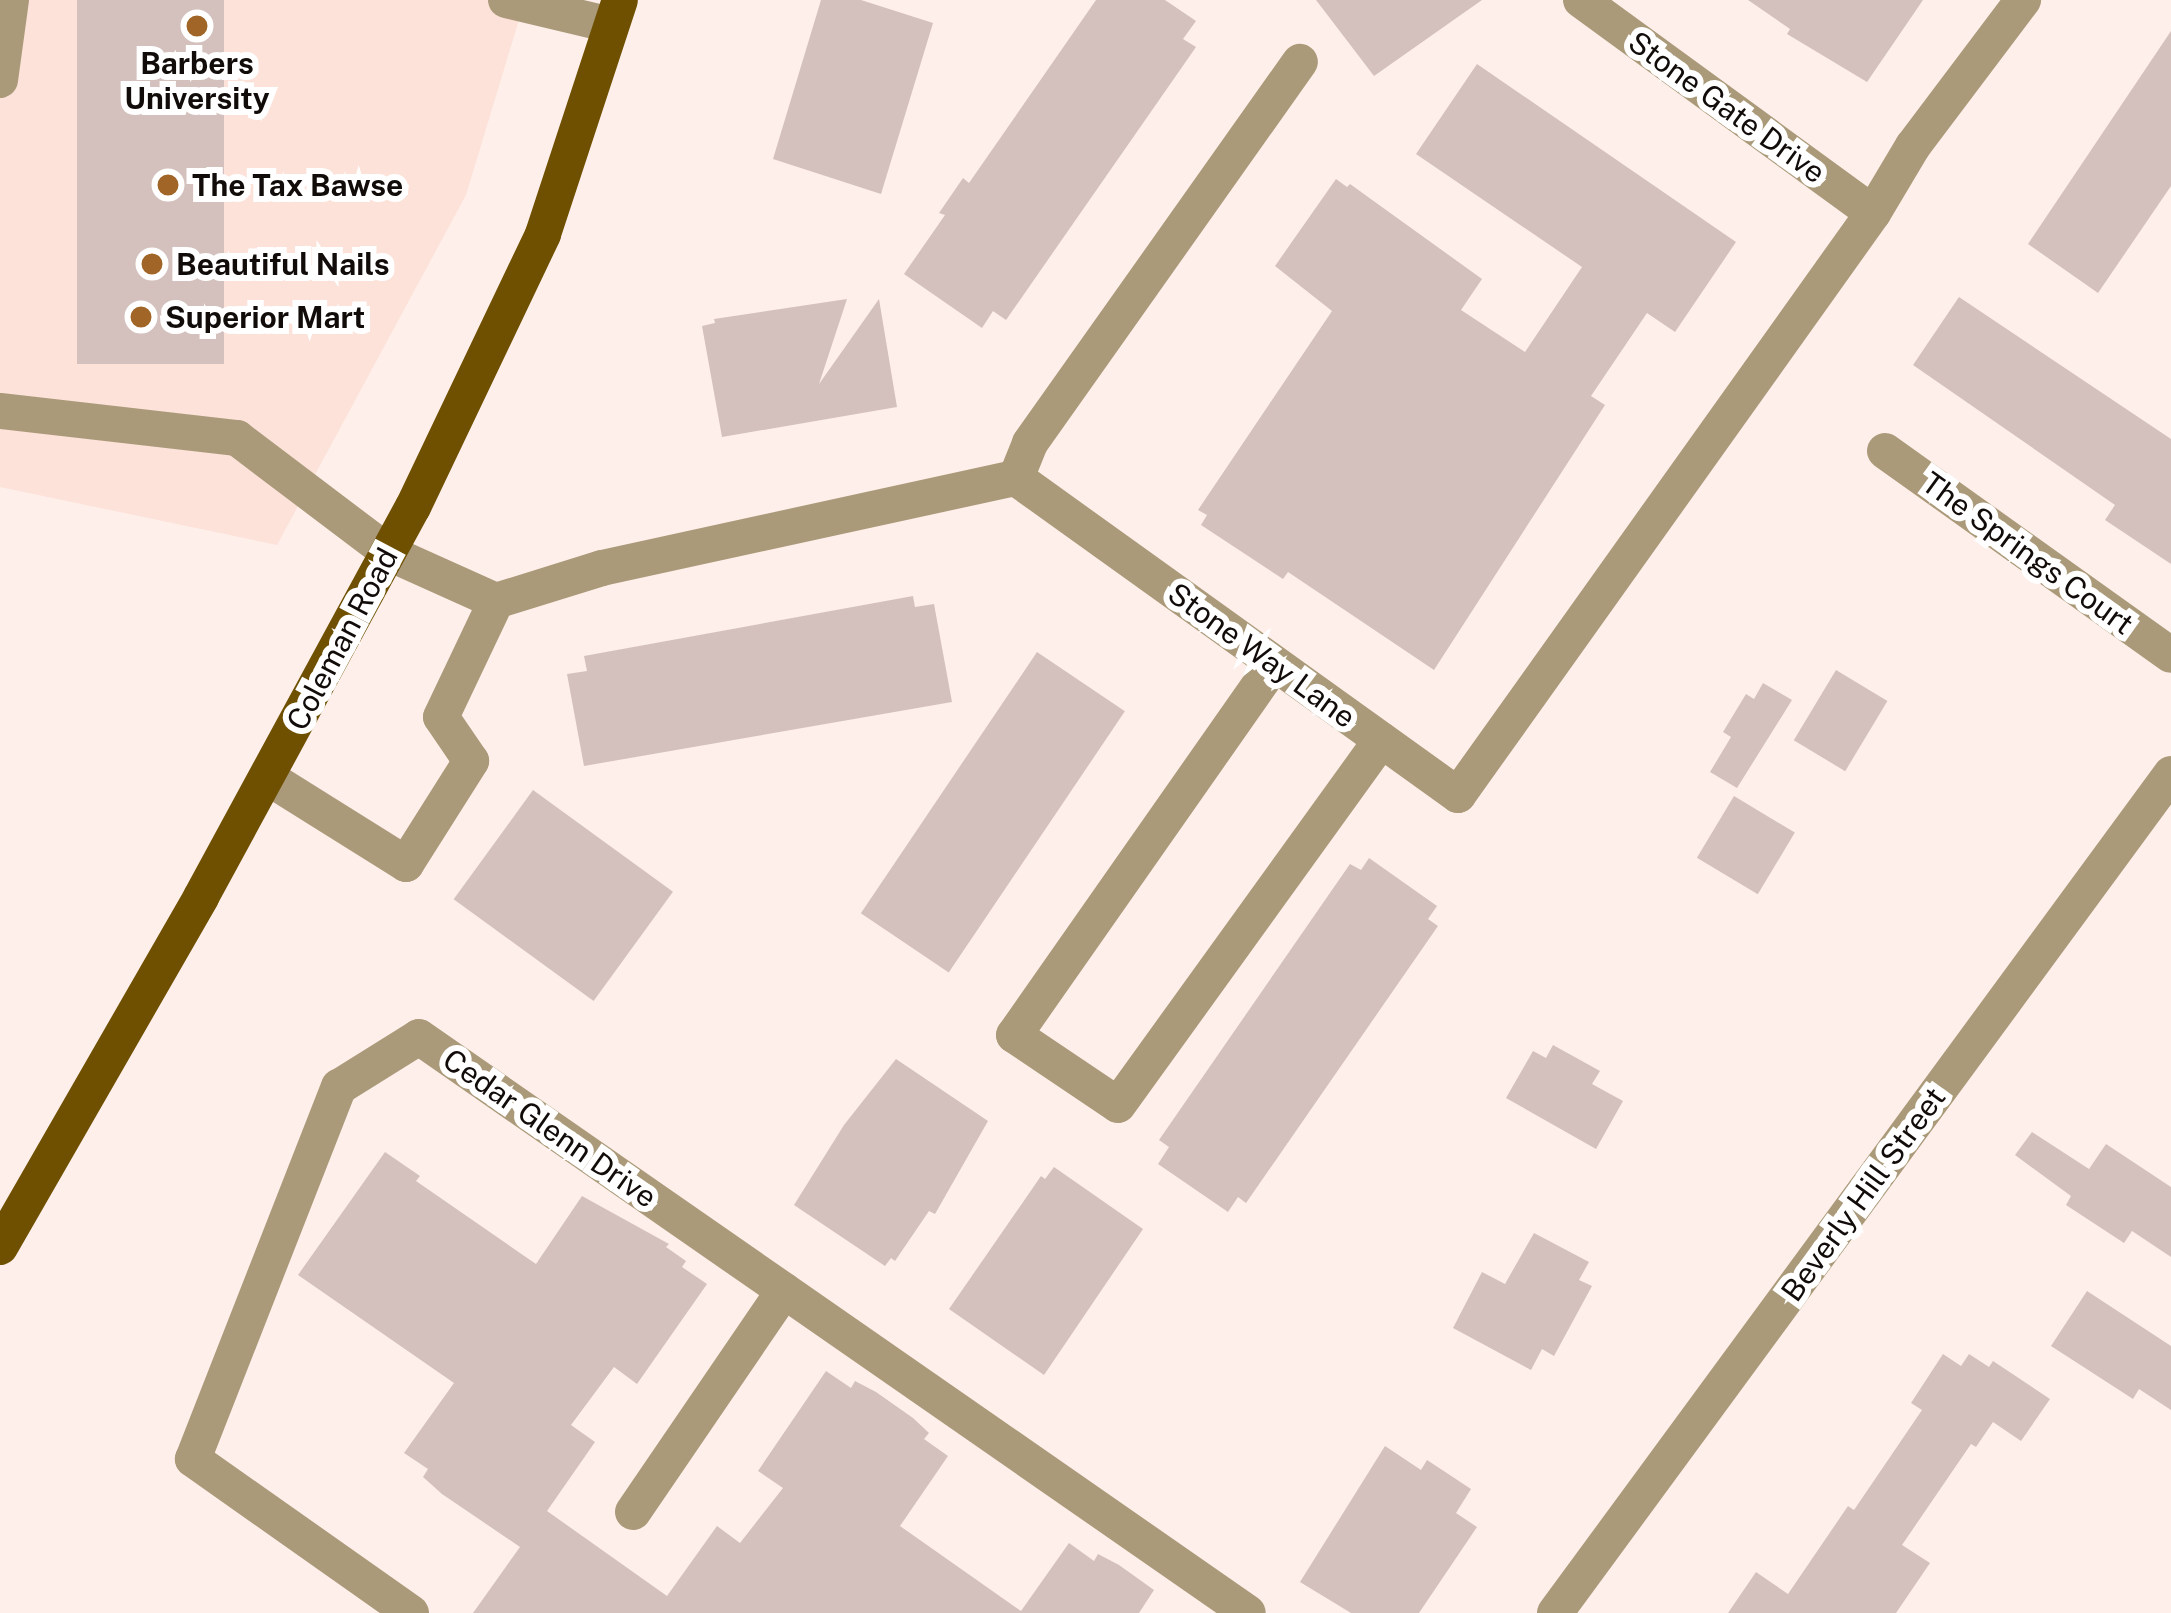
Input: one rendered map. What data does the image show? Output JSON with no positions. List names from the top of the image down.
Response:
{
  "streets": {
    "main road": ["Coleman Road"],
    "street": [
      "Stone Gate Drive",
      "The Springs Court",
      "Stone Way Lane",
      "Cedar Glenn Drive",
      "Beverly Hill Street"
    ]
  },
  "crossings": [
    ["Stone Gate Drive", "Stone Way Lane"]
  ],
  "places": [
    "Barbers University",
    "The Tax Bawse",
    "Beautiful Nails",
    "Superior Mart"
  ]
}
